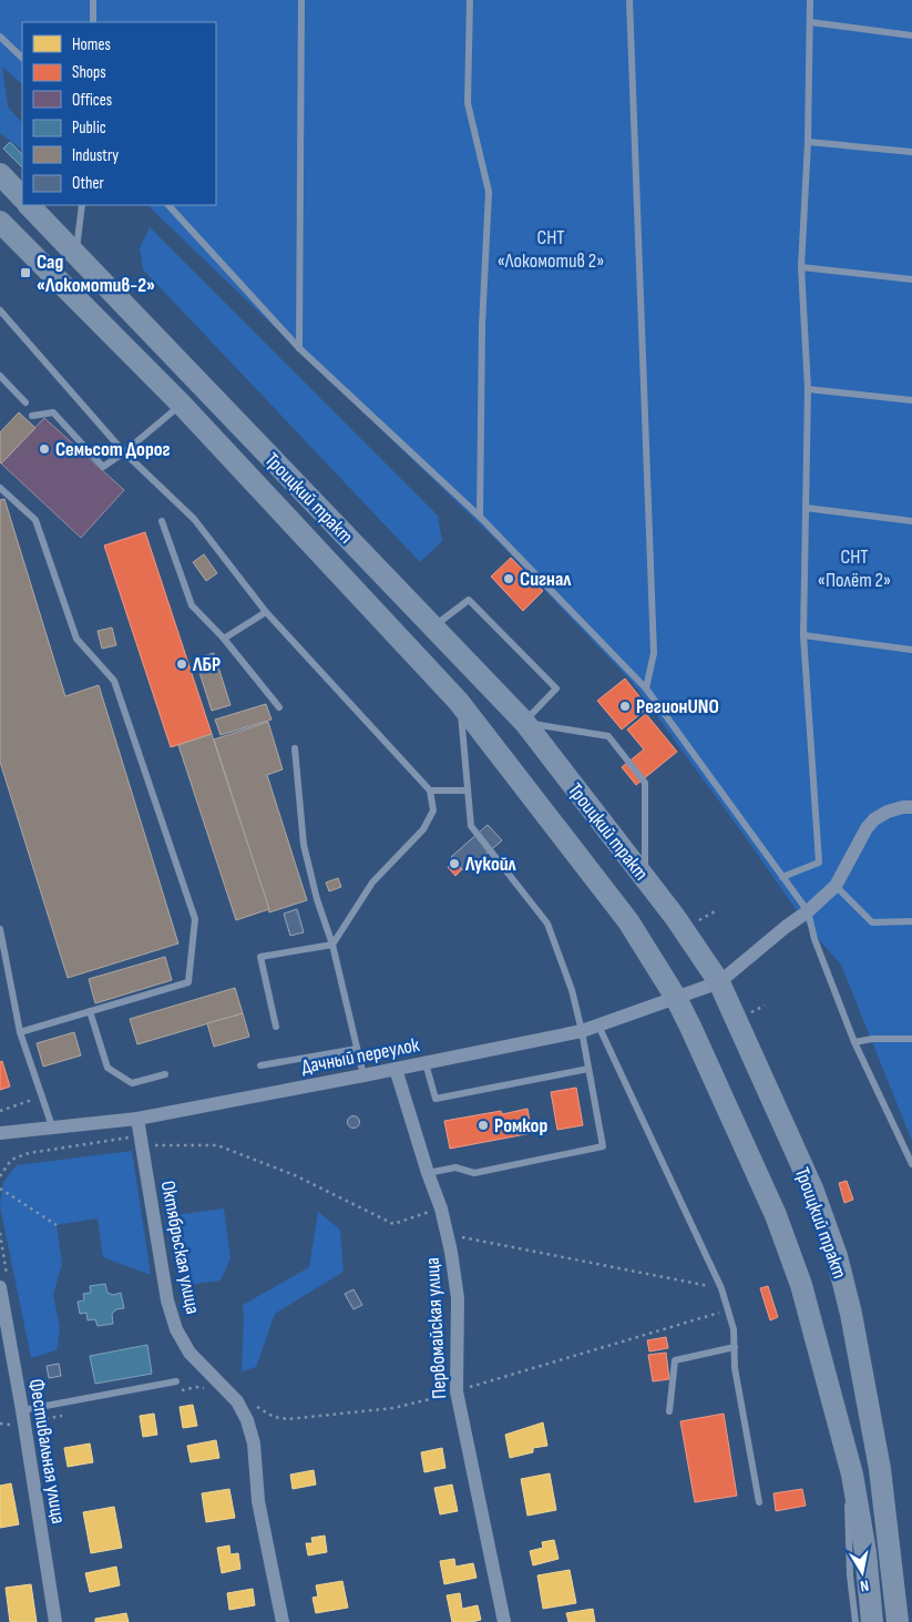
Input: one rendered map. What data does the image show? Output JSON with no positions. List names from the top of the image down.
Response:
{
  "streets": {
    "main road": ["Троицкий тракт"],
    "street": [
      "Дачный переулок",
      "Октябрьская улица",
      "Первомайская улица",
      "Фестивальная улица"
    ]
  },
  "crossings": [
    ["Троицкий тракт", "Дачный переулок"],
    ["Дачный переулок", "Октябрьская улица"],
    ["Дачный переулок", "Первомайская улица"]
  ],
  "parks": ["СНТ «Локомотив 2»", "СНТ «Полёт 2»"],
  "places": {
    "transit": ["Сад «Локомотив-2»"],
    "other": [
      "Семьсот Дорог",
      "Сигнал",
      "ЛБР",
      "РегионUNO",
      "Лукойл",
      "Ромкор"
    ]
  },
  "legend": [
    "Homes",
    "Shops",
    "Offices",
    "Public",
    "Industry",
    "Other"
  ],
  "north": "bottom"
}
